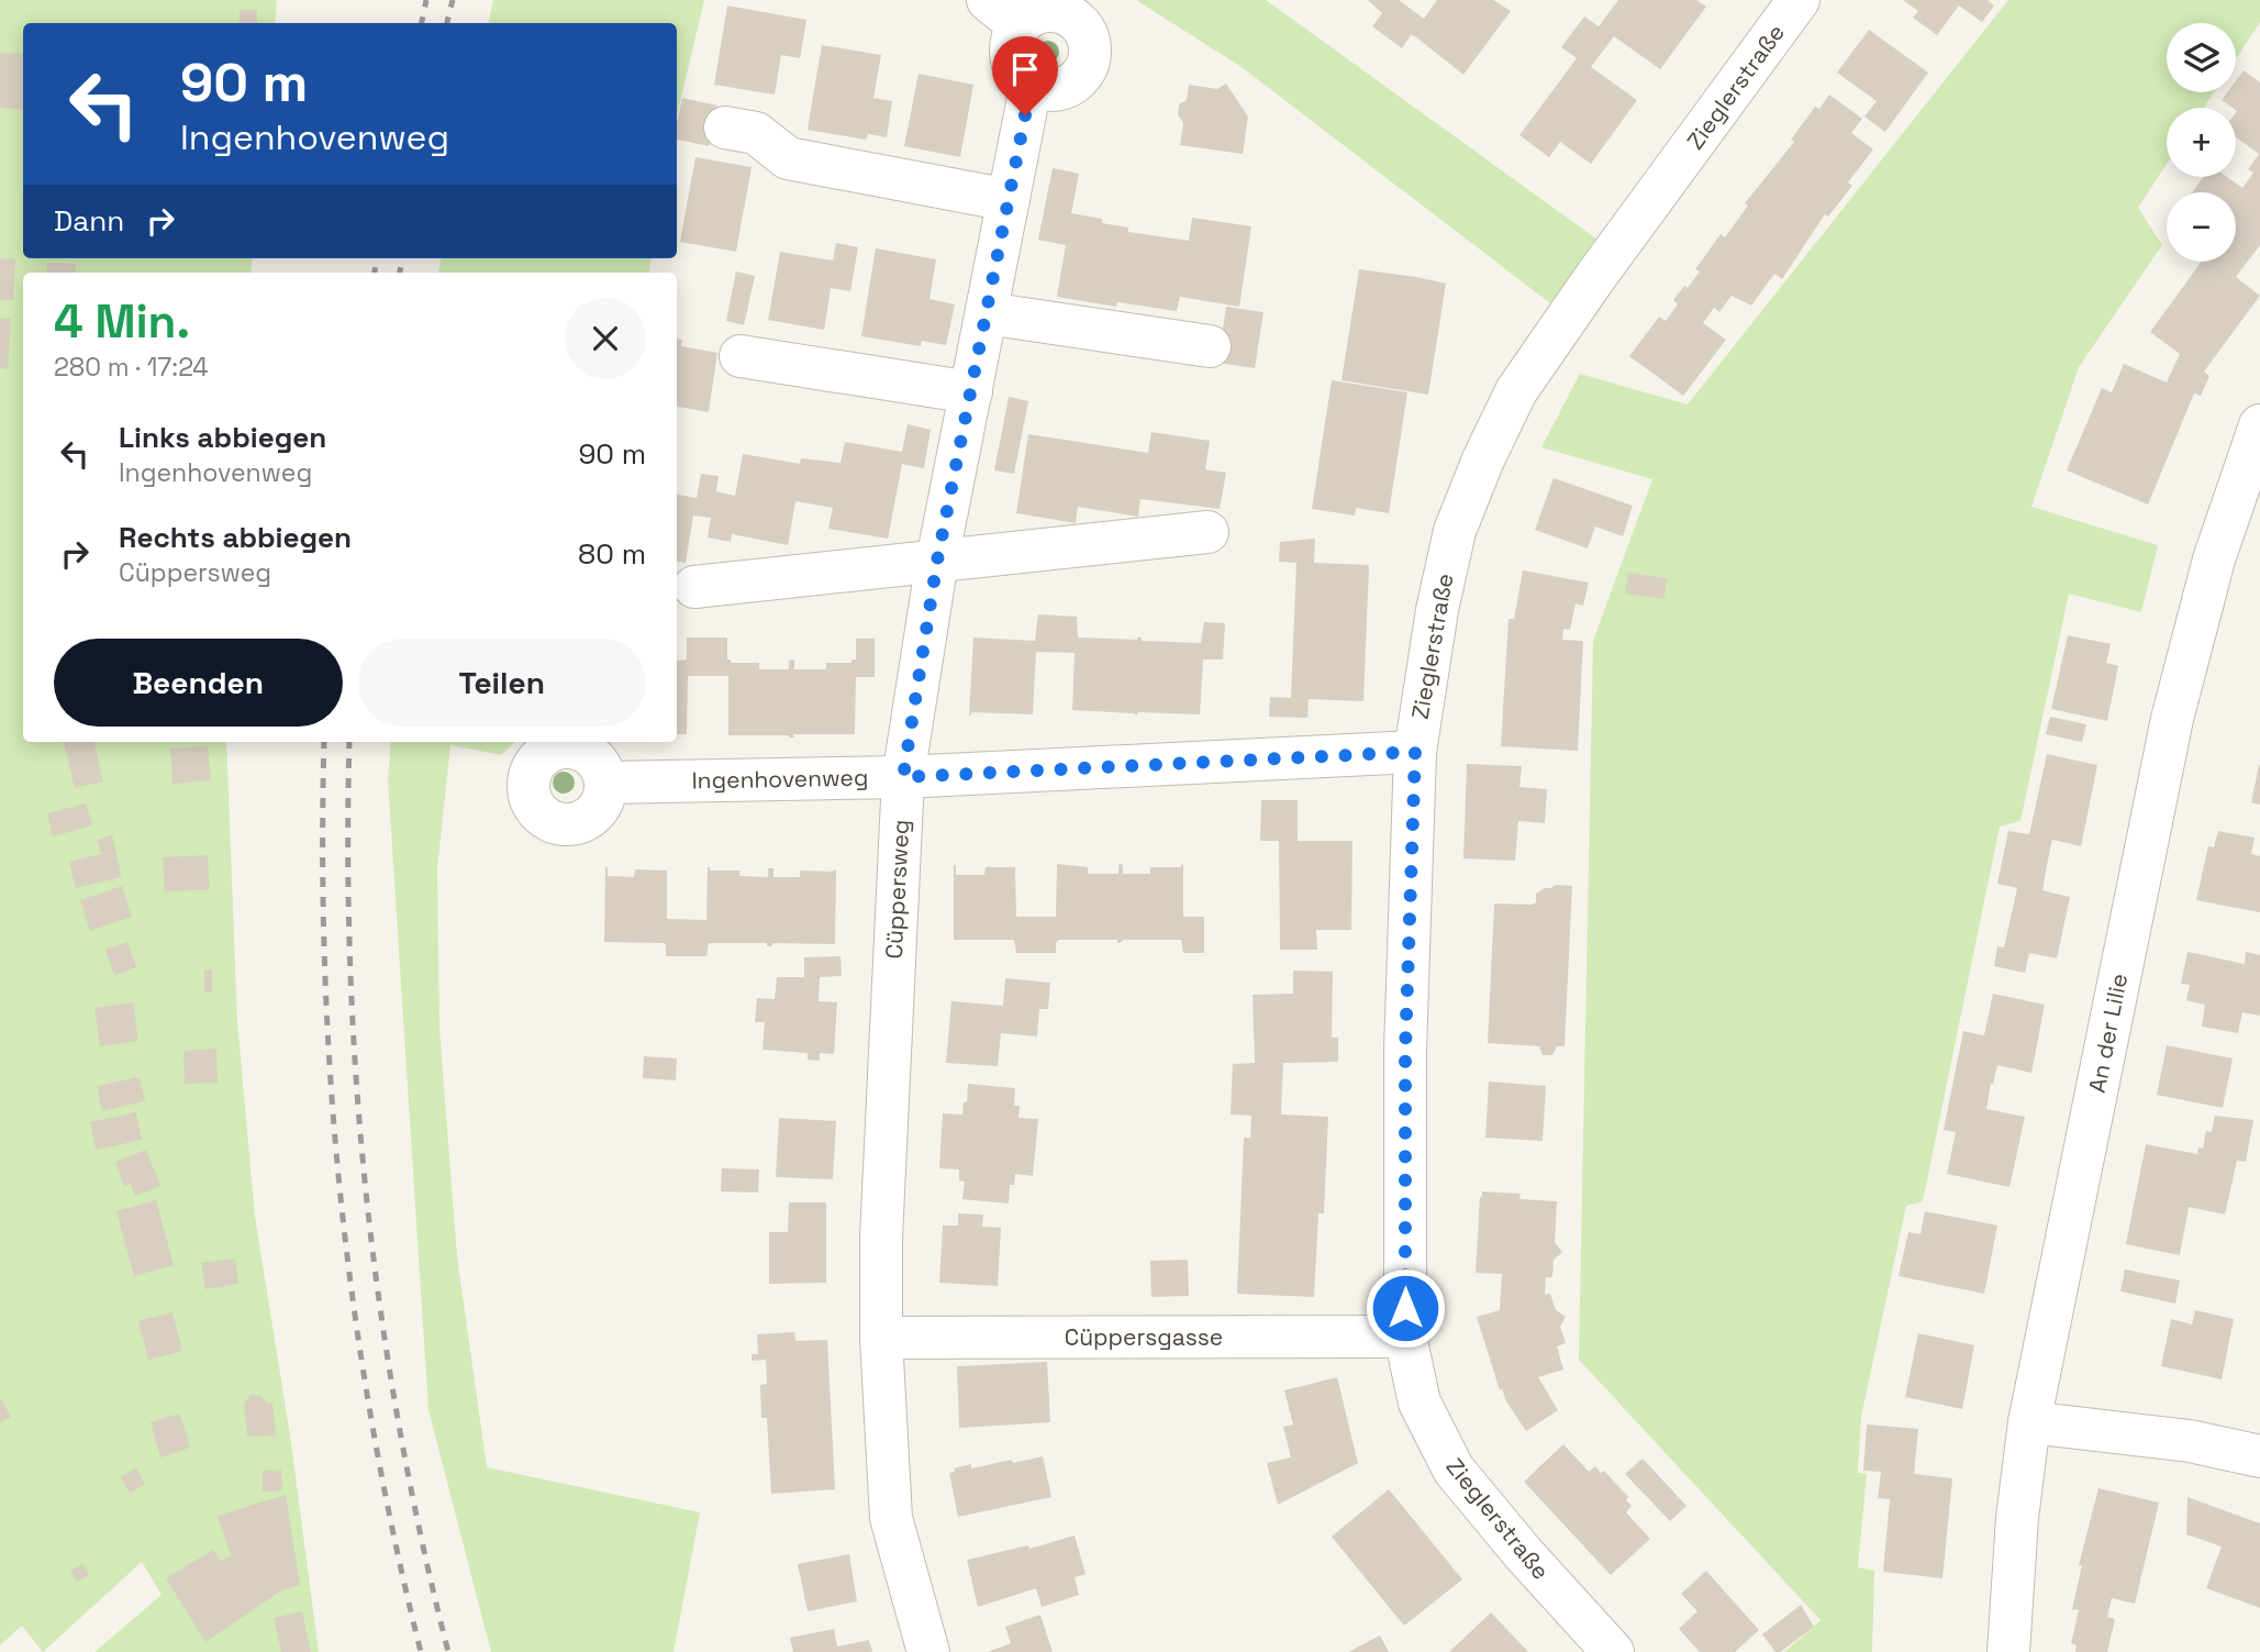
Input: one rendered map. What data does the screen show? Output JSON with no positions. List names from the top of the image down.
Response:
{
  "streets": {
    "street": [
      "Zieglerstraße",
      "Ingenhovenweg",
      "Cüppersweg",
      "An der Lilie",
      "Cüppersgasse"
    ]
  },
  "crossings": [
    ["Zieglerstraße", "Ingenhovenweg"],
    ["Zieglerstraße", "Cüppersgasse"],
    ["Ingenhovenweg", "Cüppersweg"],
    ["Cüppersweg", "Cüppersgasse"]
  ],
  "page": {
    "map_buttons": ["+", "−"],
    "turn": ["90 m", "Ingenhovenweg"],
    "then": "Dann",
    "heading": ["4 Min.", "280 m · 17:24"],
    "list": [
      {
        "name": "Links abbiegen",
        "note": "Ingenhovenweg",
        "value": "90 m"
      },
      {
        "name": "Rechts abbiegen",
        "note": "Cüppersweg",
        "value": "80 m"
      }
    ],
    "buttons": ["Beenden", "Teilen"]
  }
}
